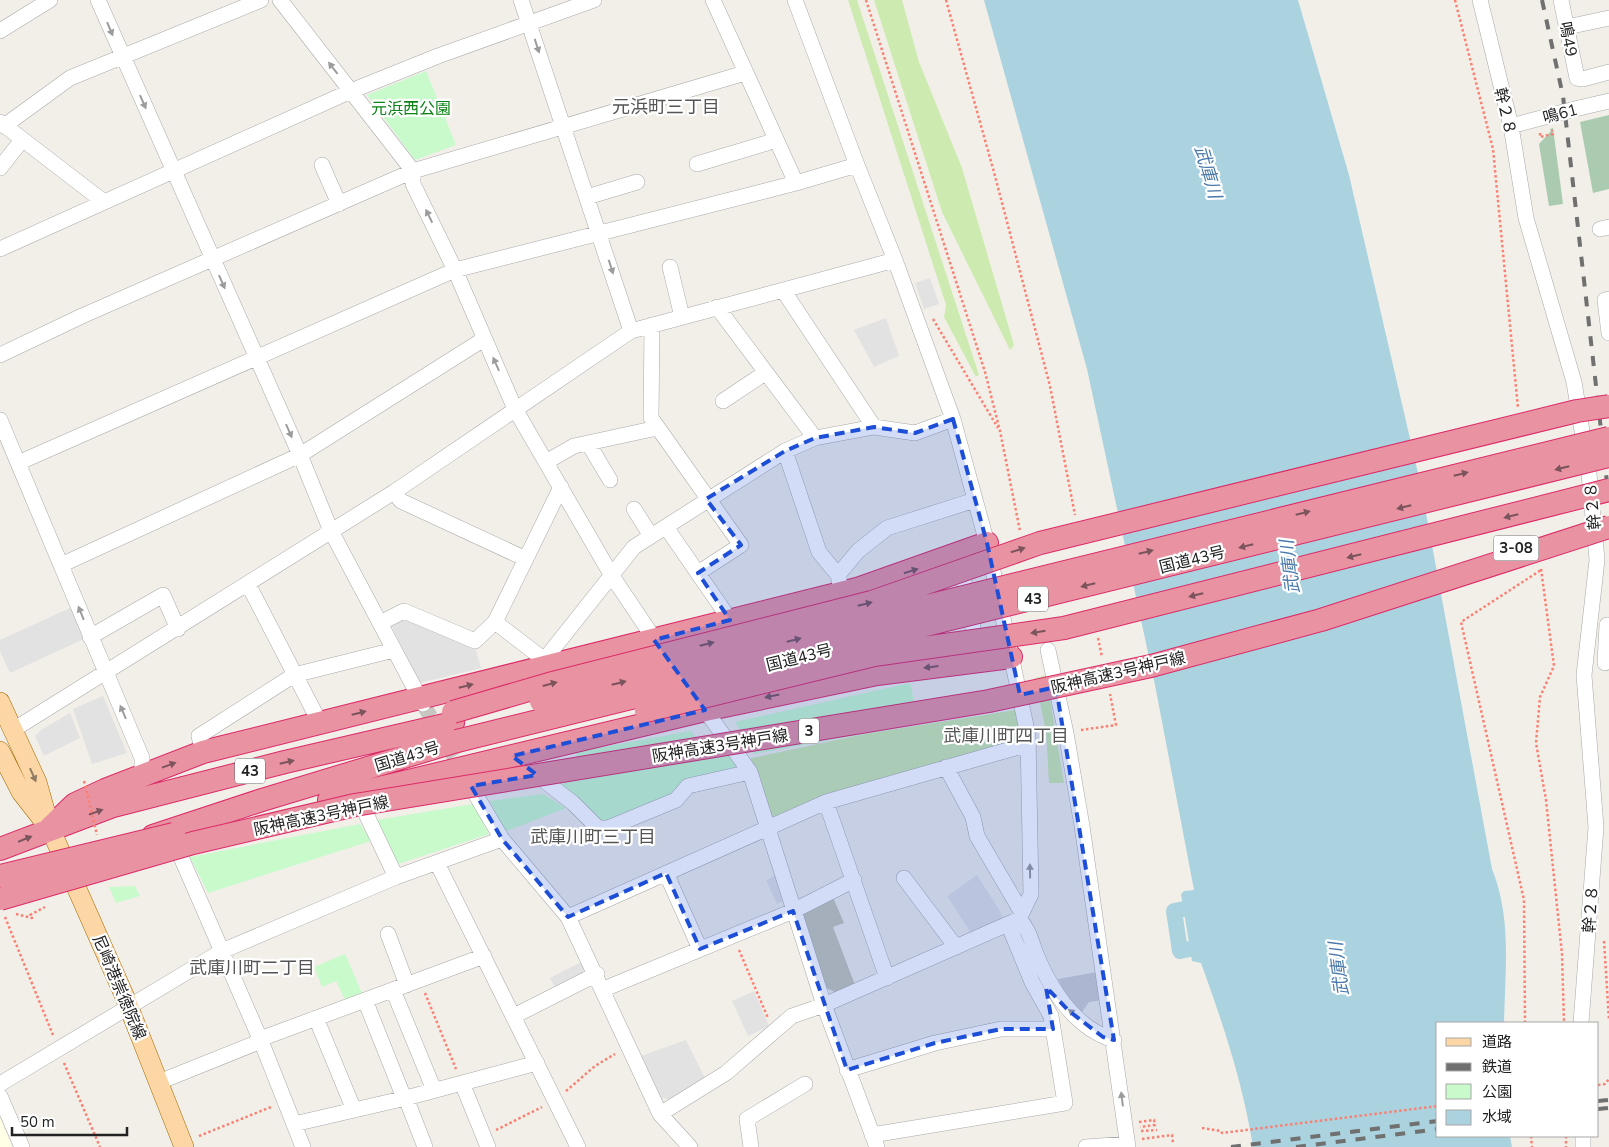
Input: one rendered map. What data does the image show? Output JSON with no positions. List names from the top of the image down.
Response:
{
  "streets": {
    "highway": [
      "3-08",
      "国道43号",
      "43",
      "阪神高速3号神戸線",
      "3"
    ],
    "main road": ["尼崎港崇徳院線"],
    "street": ["鳴49", "幹２８", "鳴61"]
  },
  "crossings": [
    ["幹２８", "鳴61"],
    ["3-08", "阪神高速3号神戸線"],
    ["国道43号", "阪神高速3号神戸線"],
    ["国道43号", "尼崎港崇徳院線"]
  ],
  "districts": [
    "元浜町三丁目",
    "武庫川町四丁目",
    "武庫川町三丁目",
    "武庫川町二丁目"
  ],
  "water": ["武庫川"],
  "parks": ["元浜西公園"],
  "legend": [
    "道路",
    "鉄道",
    "公園",
    "水域"
  ],
  "scale_bar": "50 m"
}
